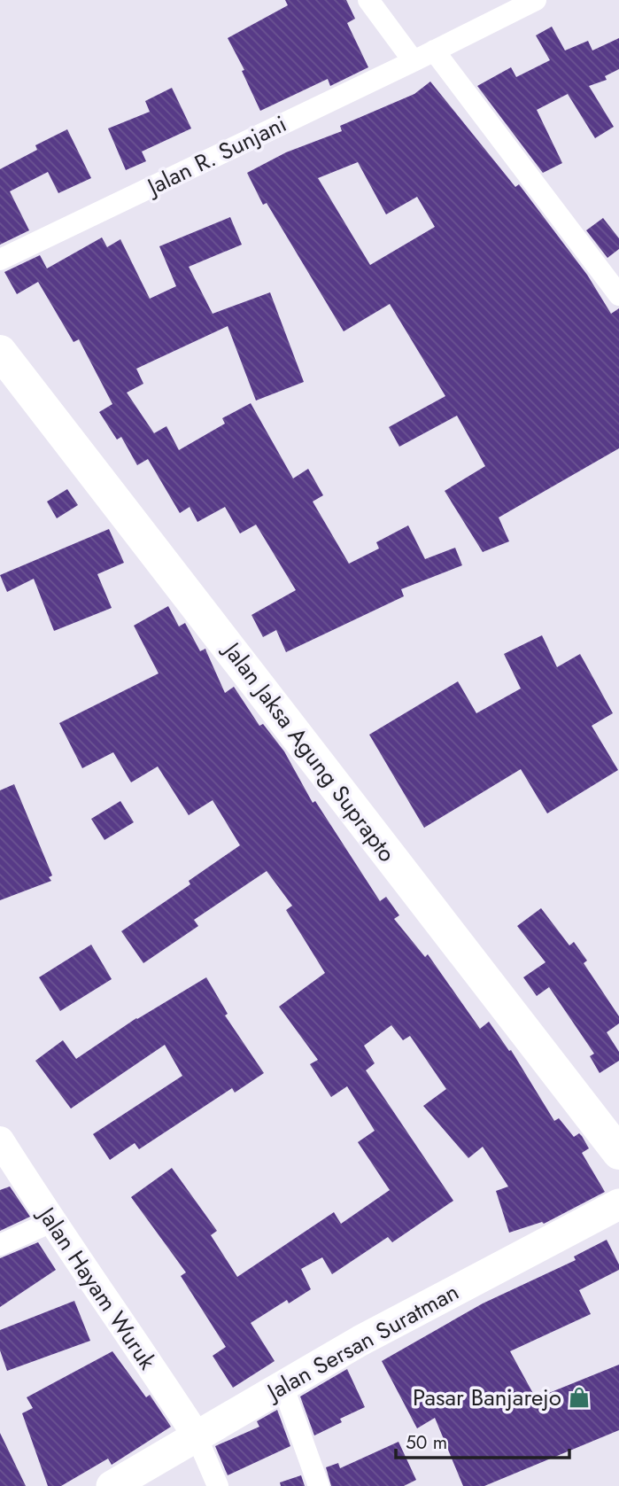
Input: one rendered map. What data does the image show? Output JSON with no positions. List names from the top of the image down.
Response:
{
  "streets": {
    "main road": ["Jalan Jaksa Agung Suprapto", "Jalan Sersan Suratman"],
    "street": ["Jalan R. Sunjani", "Jalan Hayam Wuruk"]
  },
  "crossings": [
    ["Jalan Hayam Wuruk", "Jalan Sersan Suratman"]
  ],
  "places": {
    "shop": ["Pasar Banjarejo"]
  },
  "scale_bar": "50 m"
}
